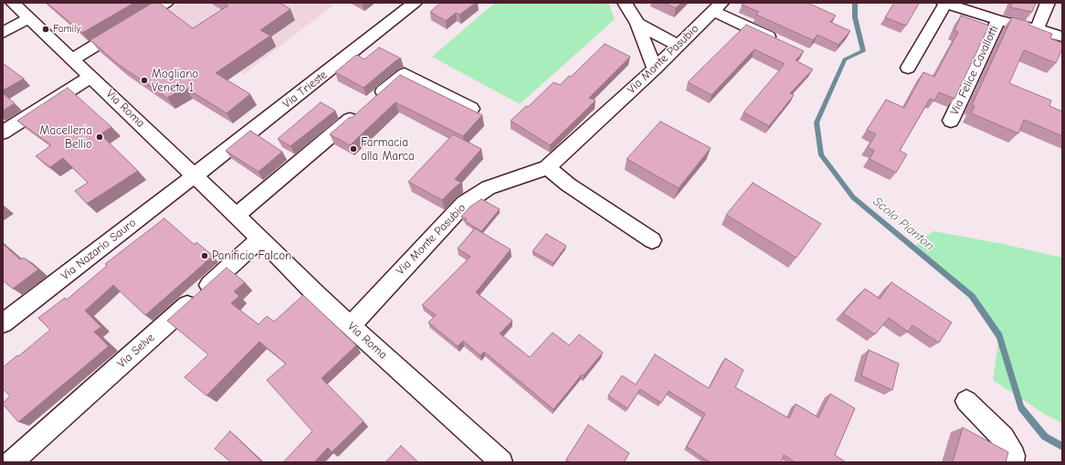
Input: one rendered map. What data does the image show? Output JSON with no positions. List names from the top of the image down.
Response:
{
  "streets": {
    "street": [
      "Via Monte Pasubio",
      "Via Felice Cavallotti",
      "Via Trieste",
      "Via Roma",
      "Via Nazario Sauro",
      "Via Selve"
    ]
  },
  "crossings": [
    ["Via Monte Pasubio", "Via Roma"],
    ["Via Trieste", "Via Roma"],
    ["Via Trieste", "Via Nazario Sauro"],
    ["Via Roma", "Via Nazario Sauro"],
    ["Via Roma", "Via Selve"]
  ],
  "water": ["Scolo Pianton"],
  "places": [
    "Family",
    "Mogliano Veneto 1",
    "Macelleria Bellio",
    "Farmacia alla Marca",
    "Panificio Falcon"
  ]
}
